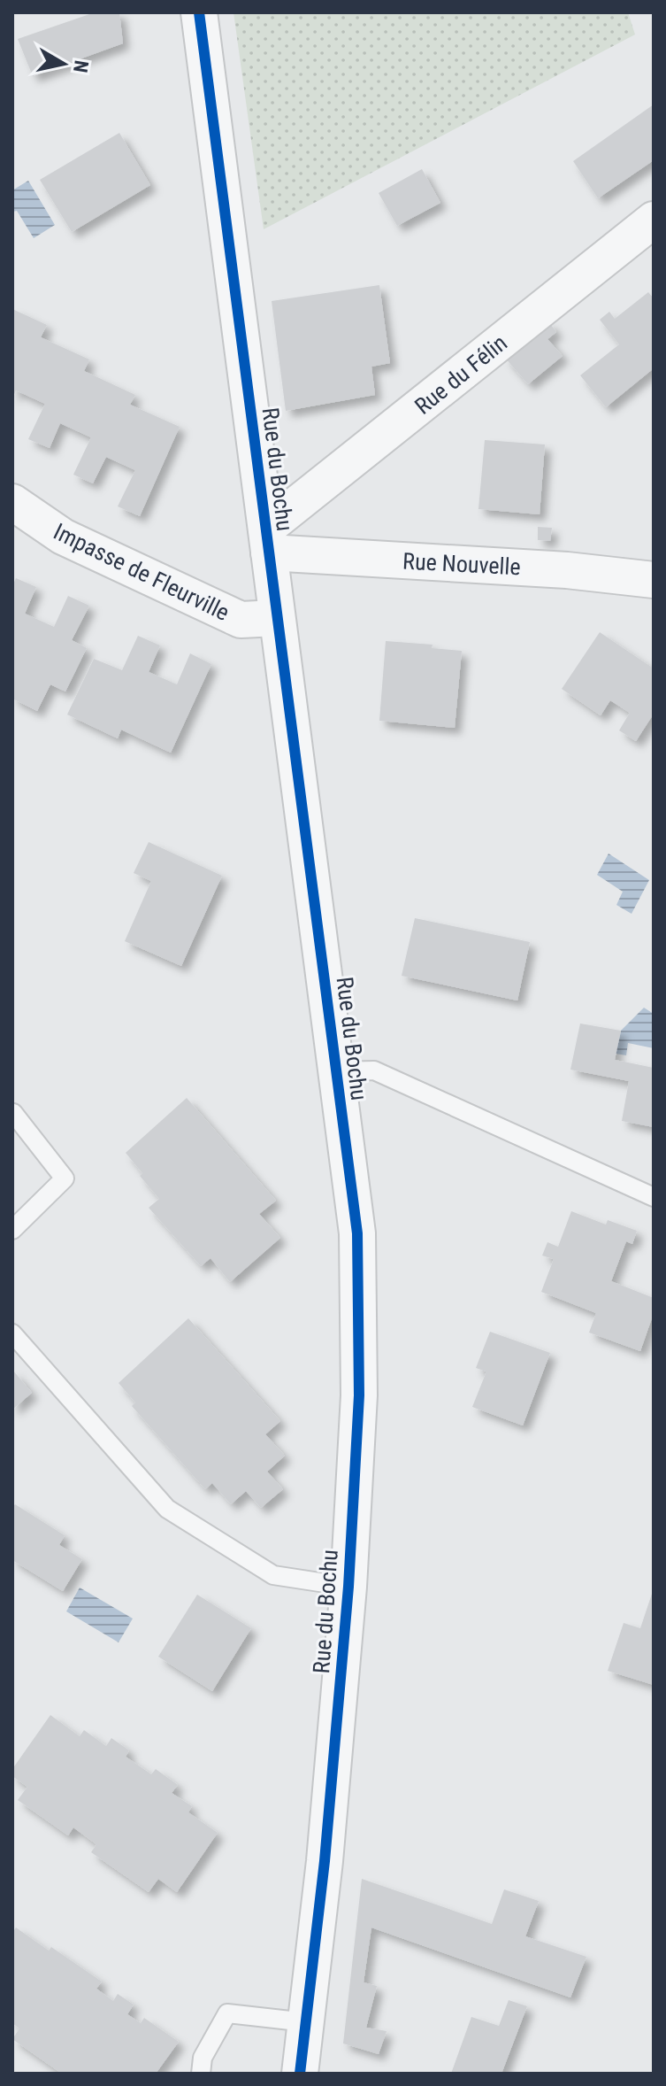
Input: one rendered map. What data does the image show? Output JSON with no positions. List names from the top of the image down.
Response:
{
  "streets": {
    "street": [
      "Rue du Félin",
      "Rue du Bochu",
      "Rue Nouvelle",
      "Impasse de Fleurville"
    ]
  },
  "crossings": [
    ["Rue du Félin", "Rue du Bochu"],
    ["Rue du Félin", "Rue Nouvelle"],
    ["Rue du Bochu", "Rue Nouvelle"],
    ["Rue du Bochu", "Impasse de Fleurville"]
  ],
  "north": "right"
}
